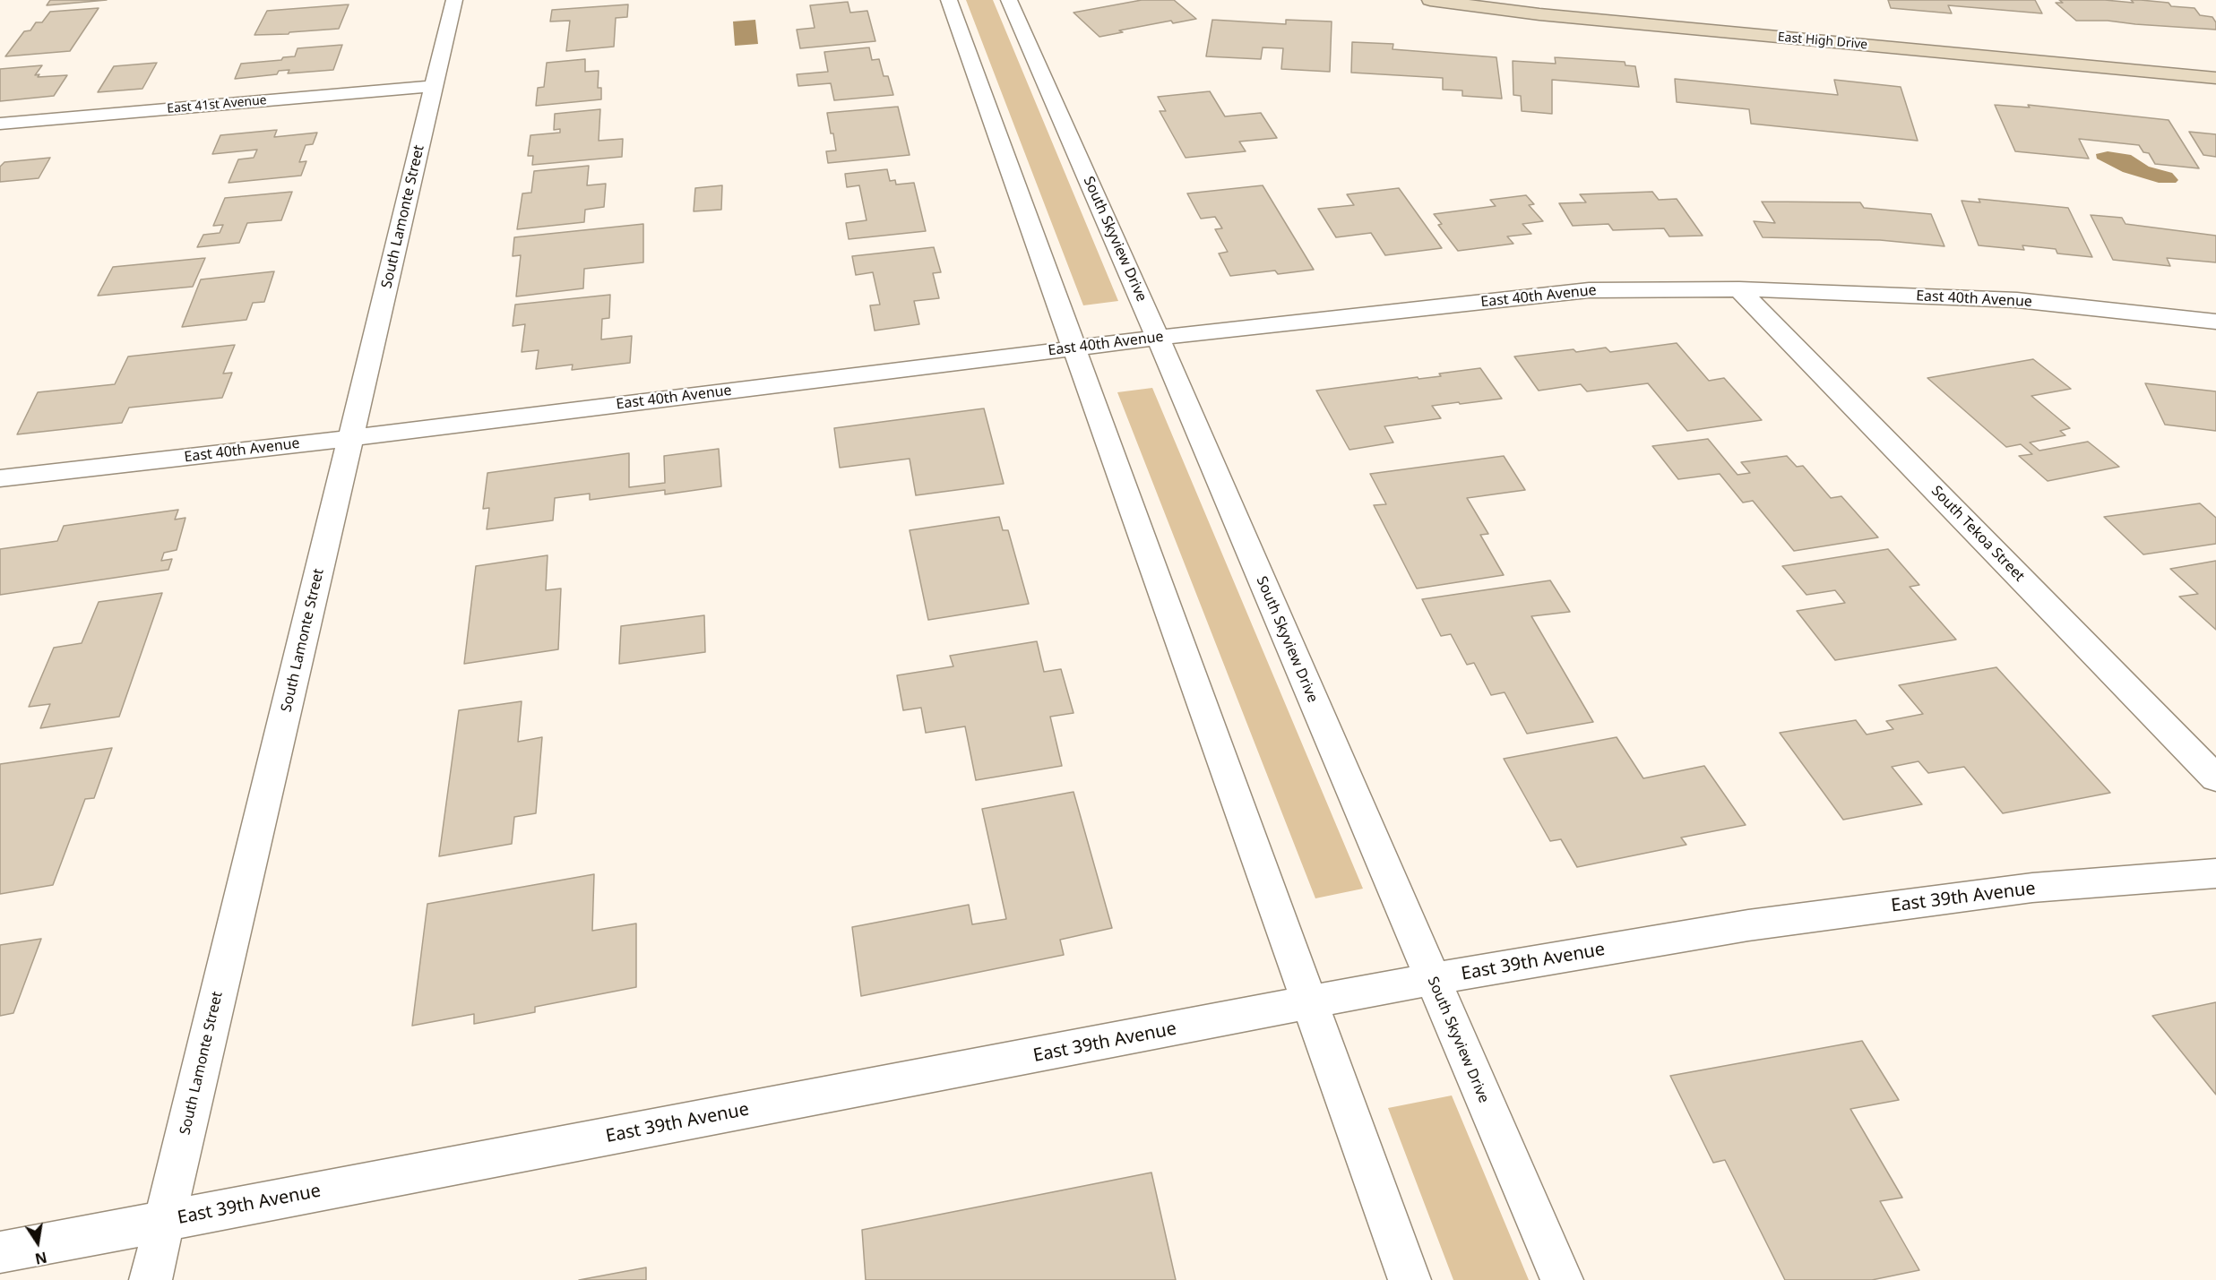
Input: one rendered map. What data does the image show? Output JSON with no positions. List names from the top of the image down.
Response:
{
  "streets": {
    "main road": ["East High Drive"],
    "street": [
      "East 41st Avenue",
      "South Lamonte Street",
      "South Skyview Drive",
      "East 40th Avenue",
      "South Tekoa Street",
      "East 39th Avenue"
    ]
  },
  "crossings": [
    ["East 41st Avenue", "South Lamonte Street"],
    ["South Lamonte Street", "East 40th Avenue"],
    ["South Lamonte Street", "East 39th Avenue"],
    ["South Skyview Drive", "East 40th Avenue"],
    ["South Skyview Drive", "East 39th Avenue"],
    ["East 40th Avenue", "South Tekoa Street"]
  ],
  "north": "bottom"
}
